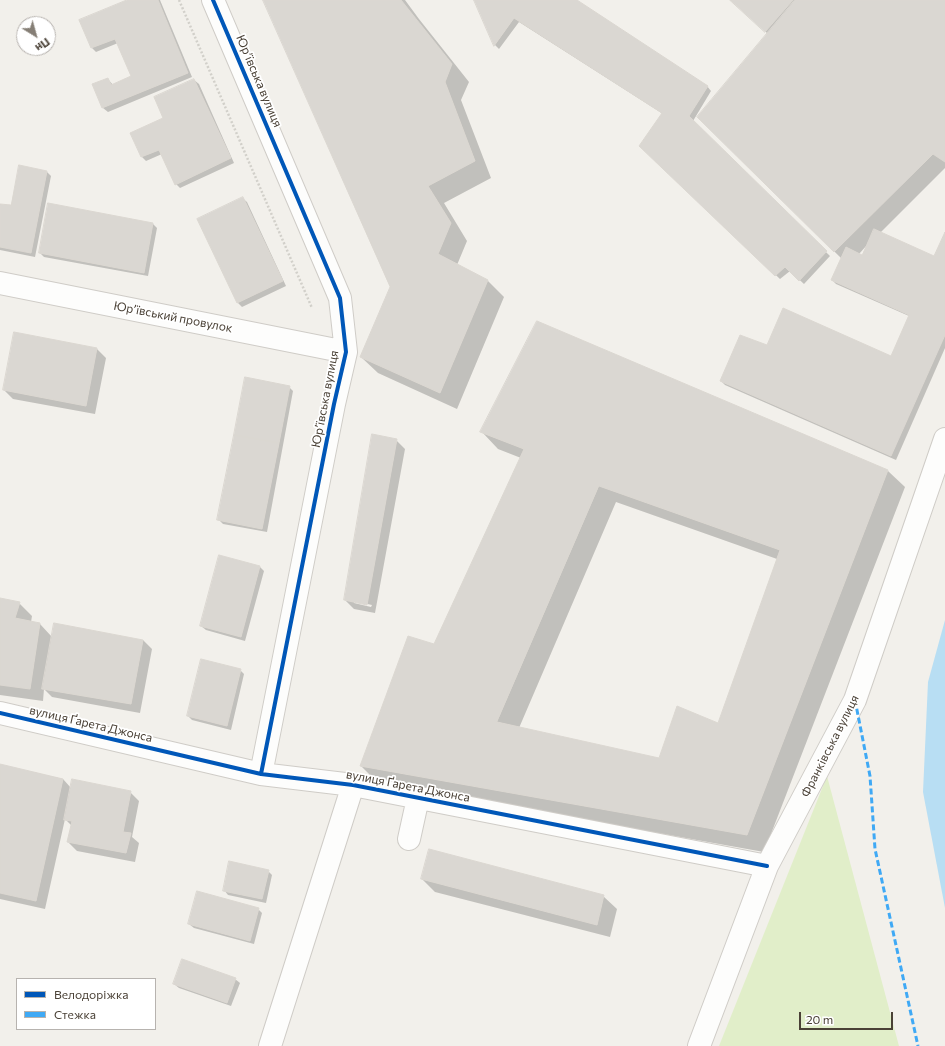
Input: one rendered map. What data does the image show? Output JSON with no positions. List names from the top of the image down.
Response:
{
  "streets": {
    "street": [
      "Юр’ївська вулиця",
      "Юр’ївський провулок",
      "вулиця Ґарета Джонса",
      "Франківська вулиця"
    ]
  },
  "crossings": [
    ["Юр’ївська вулиця", "Юр’ївський провулок"],
    ["Юр’ївська вулиця", "вулиця Ґарета Джонса"],
    ["вулиця Ґарета Джонса", "Франківська вулиця"]
  ],
  "legend": ["Велодоріжка", "Стежка"],
  "scale_bar": "20 m",
  "north": "bottom right"
}
